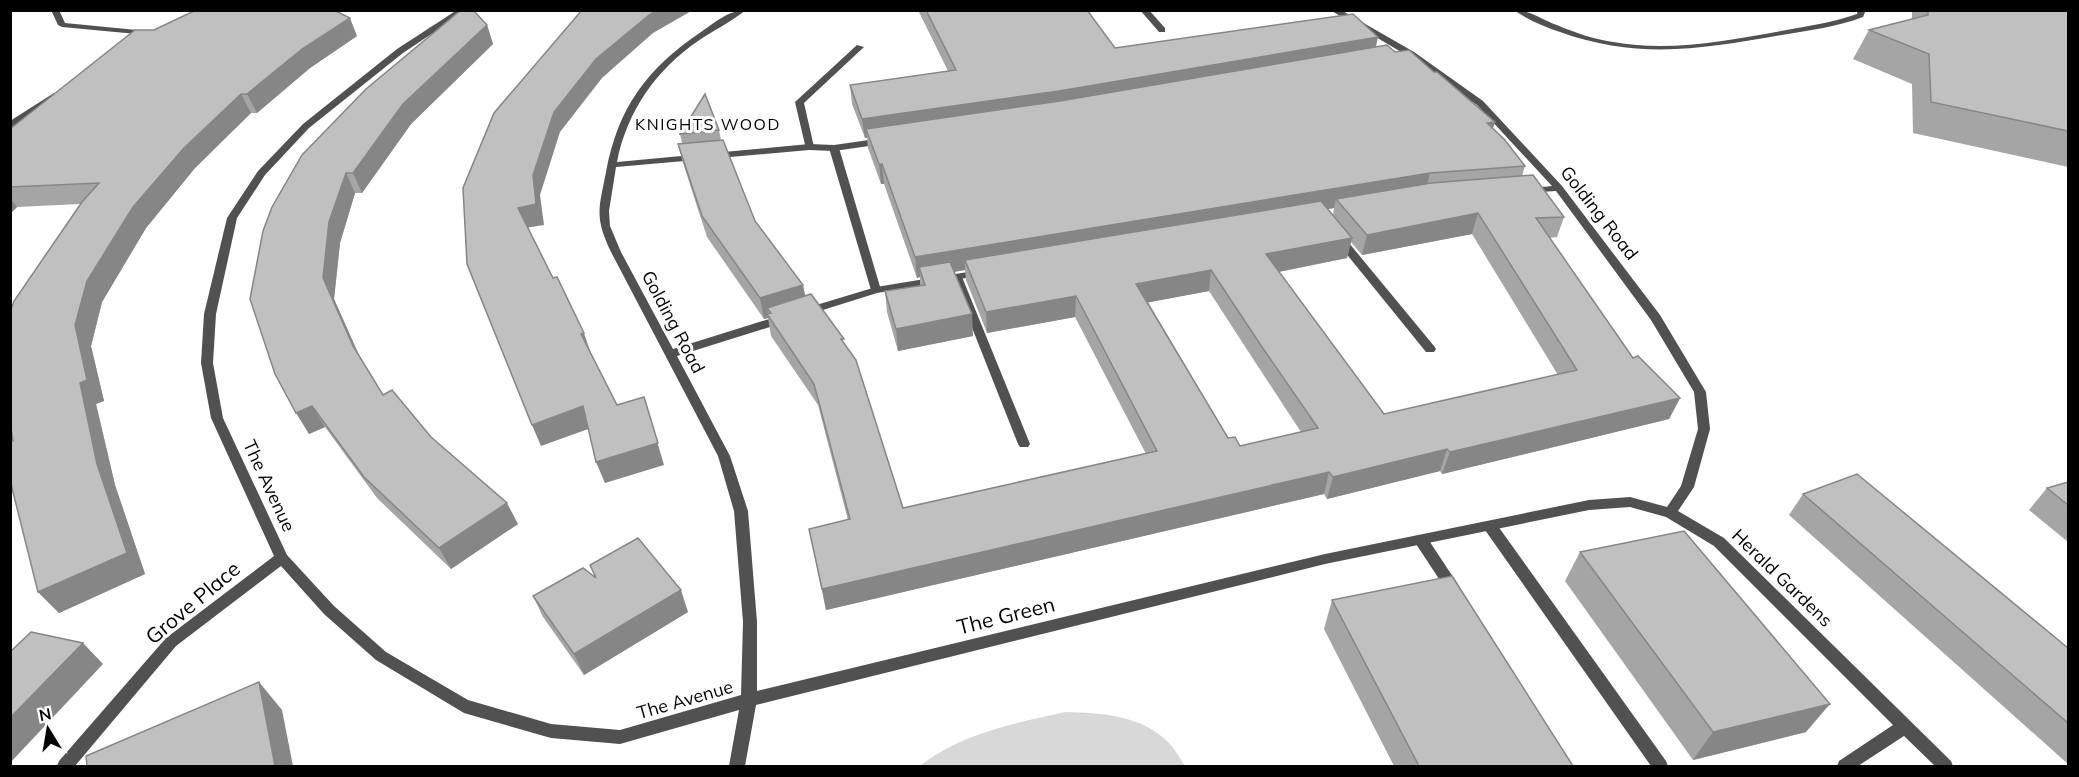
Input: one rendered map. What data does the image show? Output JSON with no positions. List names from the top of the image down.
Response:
{
  "streets": {
    "street": [
      "Golding Road",
      "The Avenue",
      "Herald Gardens",
      "Grove Place",
      "The Green"
    ]
  },
  "crossings": [
    ["Golding Road", "The Avenue"],
    ["Golding Road", "Herald Gardens"],
    ["Golding Road", "The Green"],
    ["The Avenue", "Grove Place"],
    ["The Avenue", "The Green"],
    ["Herald Gardens", "The Green"]
  ],
  "districts": ["KNIGHTS WOOD"],
  "north": "top"
}
